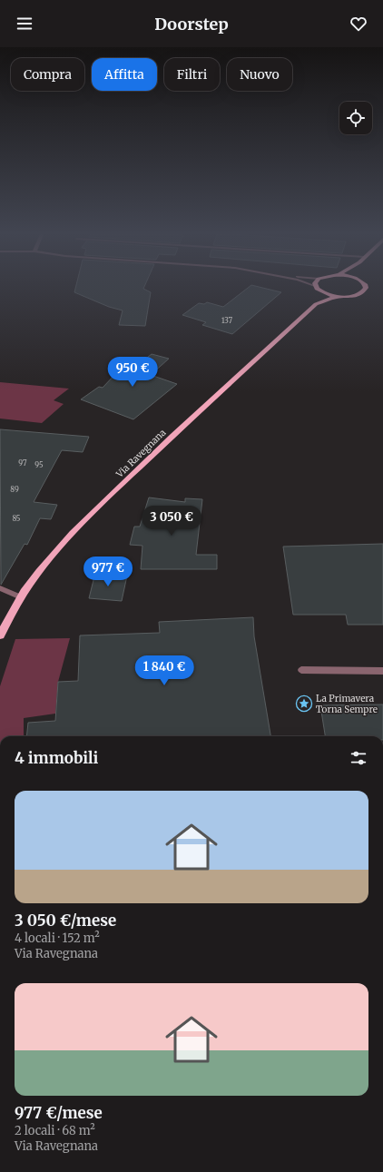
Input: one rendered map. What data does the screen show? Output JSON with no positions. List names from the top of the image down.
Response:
{
  "streets": {
    "main road": ["Via Ravegnana"]
  },
  "places": {
    "place": ["La Primavera Torna Sempre"]
  },
  "house_numbers": [
    "137",
    "97",
    "95",
    "89",
    "85"
  ],
  "page": {
    "header": "Doorstep",
    "chip": [
      "Compra",
      "Affitta",
      "Filtri",
      "Nuovo"
    ],
    "price": [
      "950 €",
      "3 050 €",
      "977 €",
      "1 840 €"
    ],
    "heading": "4 immobili",
    "list": [
      {
        "name": "3 050 €/mese",
        "note": "4 locali · 152 m² · Via Ravegnana"
      },
      {
        "name": "977 €/mese",
        "note": "2 locali · 68 m² · Via Ravegnana"
      }
    ]
  }
}
